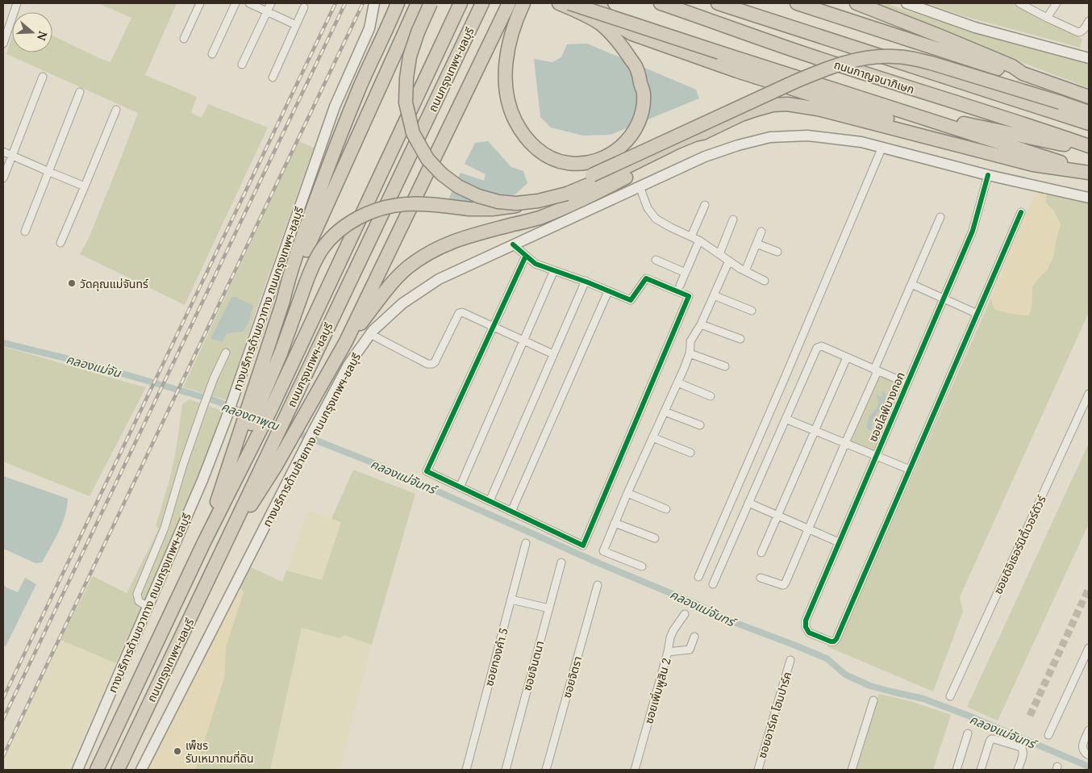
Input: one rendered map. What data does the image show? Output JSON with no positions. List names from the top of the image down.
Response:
{
  "streets": {
    "highway": ["ถนนกรุงเทพฯ-ชลบุรี", "ถนนกาญจนาภิเษก"],
    "main road": ["ทางบริการด้านขวาทาง ถนนกรุงเทพฯ-ชลบุรี", "ทางบริการด้านซ้ายทาง ถนนกรุงเทพฯ-ชลบุรี"],
    "street": [
      "ซอยไลฟ์บางกอก",
      "ซอยดิอิเธอร์นิตี้เวอร์ดัวร์",
      "ซอยทองคำ 5",
      "ซอยจินตนา",
      "ซอยจิตรา",
      "ซอยเพิ่มพูสิน 2",
      "ซอยอาร์เค โฮมปาร์ค"
    ]
  },
  "crossings": [
    ["ซอยไลฟ์บางกอก", "ทางบริการด้านซ้ายทาง ถนนกรุงเทพฯ-ชลบุรี"]
  ],
  "water": ["คลองแม่จัน", "คลองตาพุฒ", "คลองแม่จันทร์"],
  "places": ["วัดคุณแม่จันทร์", "เพ็ชร รับเหมาถมที่ดิน"],
  "north": "right"
}
